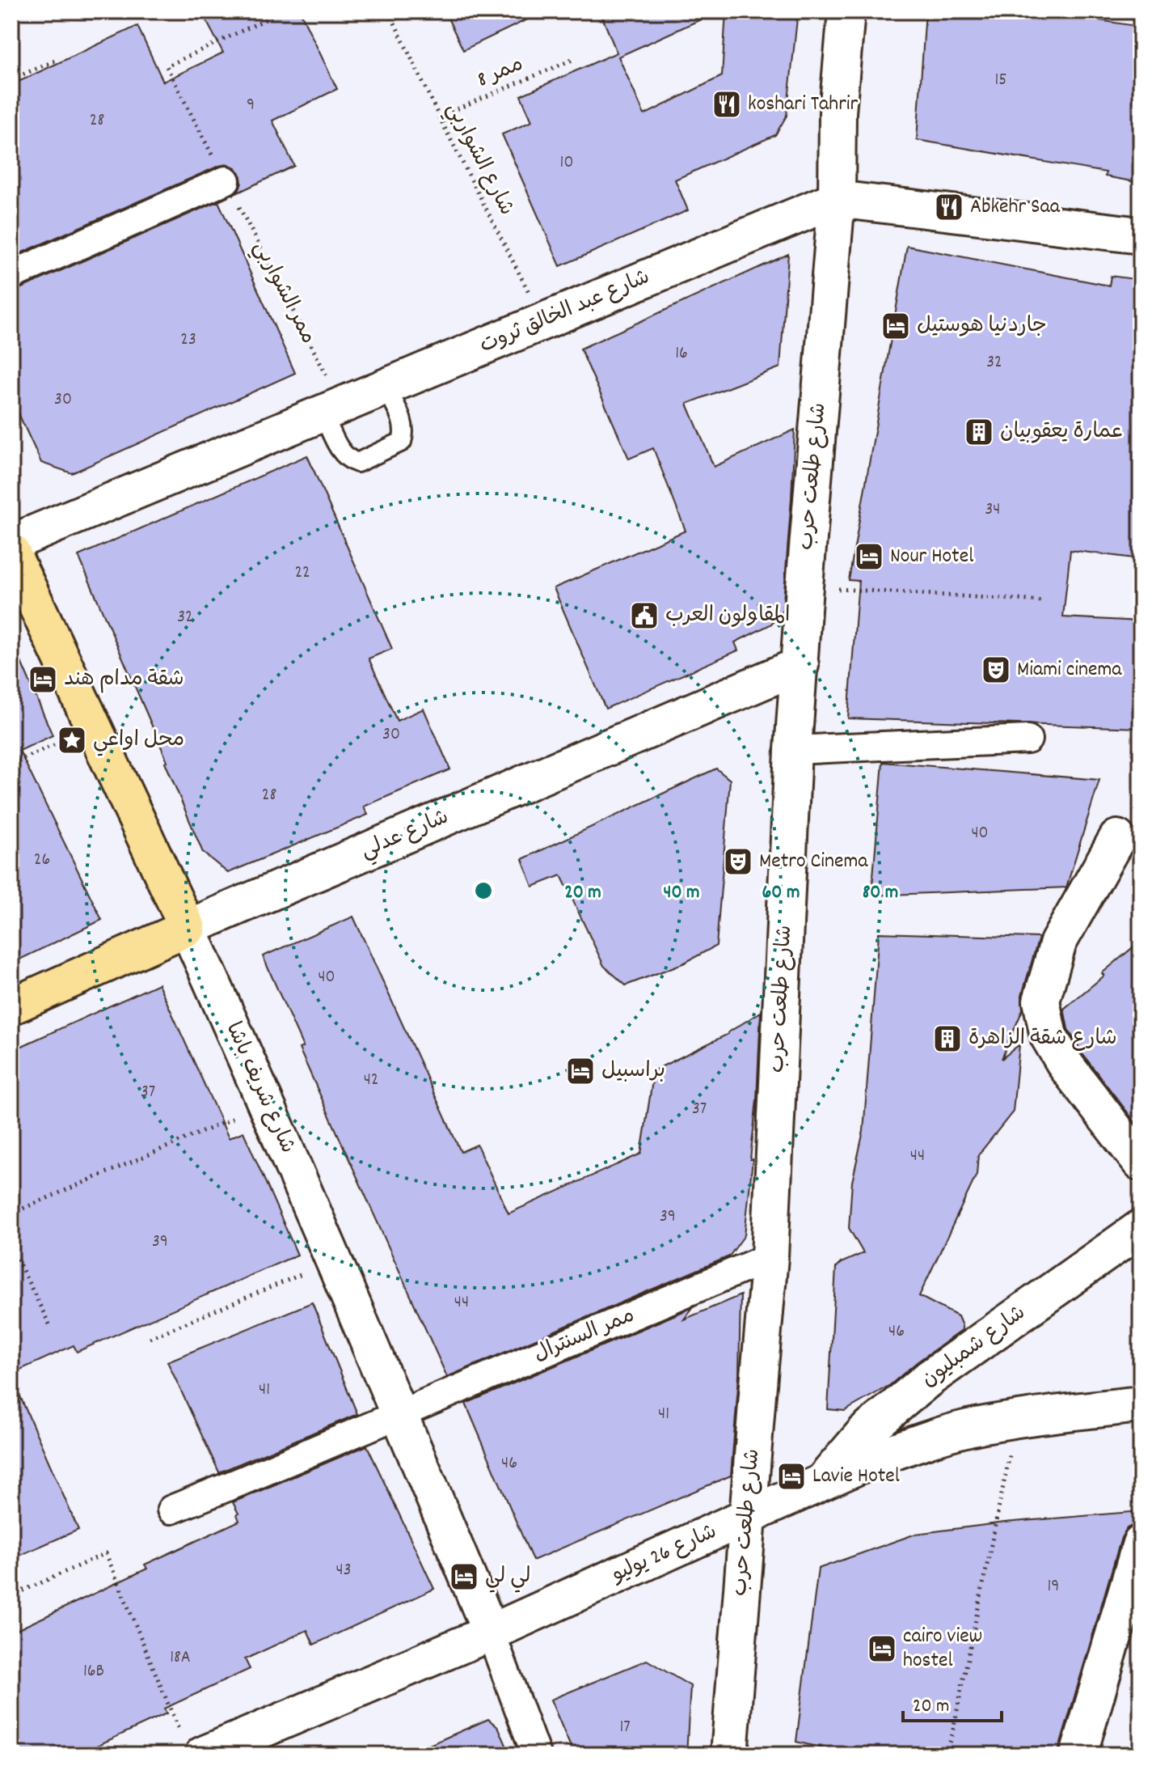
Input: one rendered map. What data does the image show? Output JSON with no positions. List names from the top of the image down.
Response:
{
  "streets": {
    "main road": ["شارع عدلي", "شارع شريف باشا"],
    "street": [
      "شارع عبد الخالق ثروت",
      "شارع طلعت حرب",
      "ممر السنترال",
      "شارع شمبليون",
      "شارع 26 يوليو"
    ],
    "path": ["ممر 8", "شارع الشواربي", "ممر الشواربي"]
  },
  "crossings": [
    ["ممر 8", "شارع الشواربي"],
    ["شارع الشواربي", "شارع عبد الخالق ثروت"],
    ["ممر الشواربي", "شارع عبد الخالق ثروت"],
    ["شارع عبد الخالق ثروت", "شارع طلعت حرب"],
    ["شارع طلعت حرب", "شارع عدلي"],
    ["شارع طلعت حرب", "ممر السنترال"],
    ["شارع طلعت حرب", "شارع 26 يوليو"],
    ["شارع عدلي", "شارع شريف باشا"],
    ["شارع شريف باشا", "ممر السنترال"],
    ["شارع شريف باشا", "شارع 26 يوليو"],
    ["شارع شمبليون", "شارع 26 يوليو"]
  ],
  "places": {
    "restaurant": ["koshari Tahrir", "Abkehr Saa"],
    "hotel": [
      "جاردنيا هوستيل",
      "Nour Hotel",
      "شقة مدام هند",
      "براسبيل",
      "Lavie Hotel",
      "لي لي",
      "cairo view hostel"
    ],
    "building": ["عمارة يعقوبيان", "شارع شقة الزاهرة"],
    "public building": ["المقاولون العرب"],
    "theatre": ["Miami cinema", "Metro Cinema"],
    "place": ["محل اواعي"]
  },
  "house_numbers": [
    "15",
    "9",
    "28",
    "10",
    "23",
    "16",
    "32",
    "30",
    "34",
    "22",
    "32",
    "30",
    "28",
    "40",
    "26",
    "40",
    "42",
    "37",
    "37",
    "44",
    "39",
    "39",
    "44",
    "46",
    "41",
    "41",
    "46",
    "43",
    "19",
    "18A",
    "16B",
    "17"
  ],
  "scale_bar": "20 m",
  "rings": [
    "20 m",
    "40 m",
    "60 m",
    "80 m"
  ]
}
